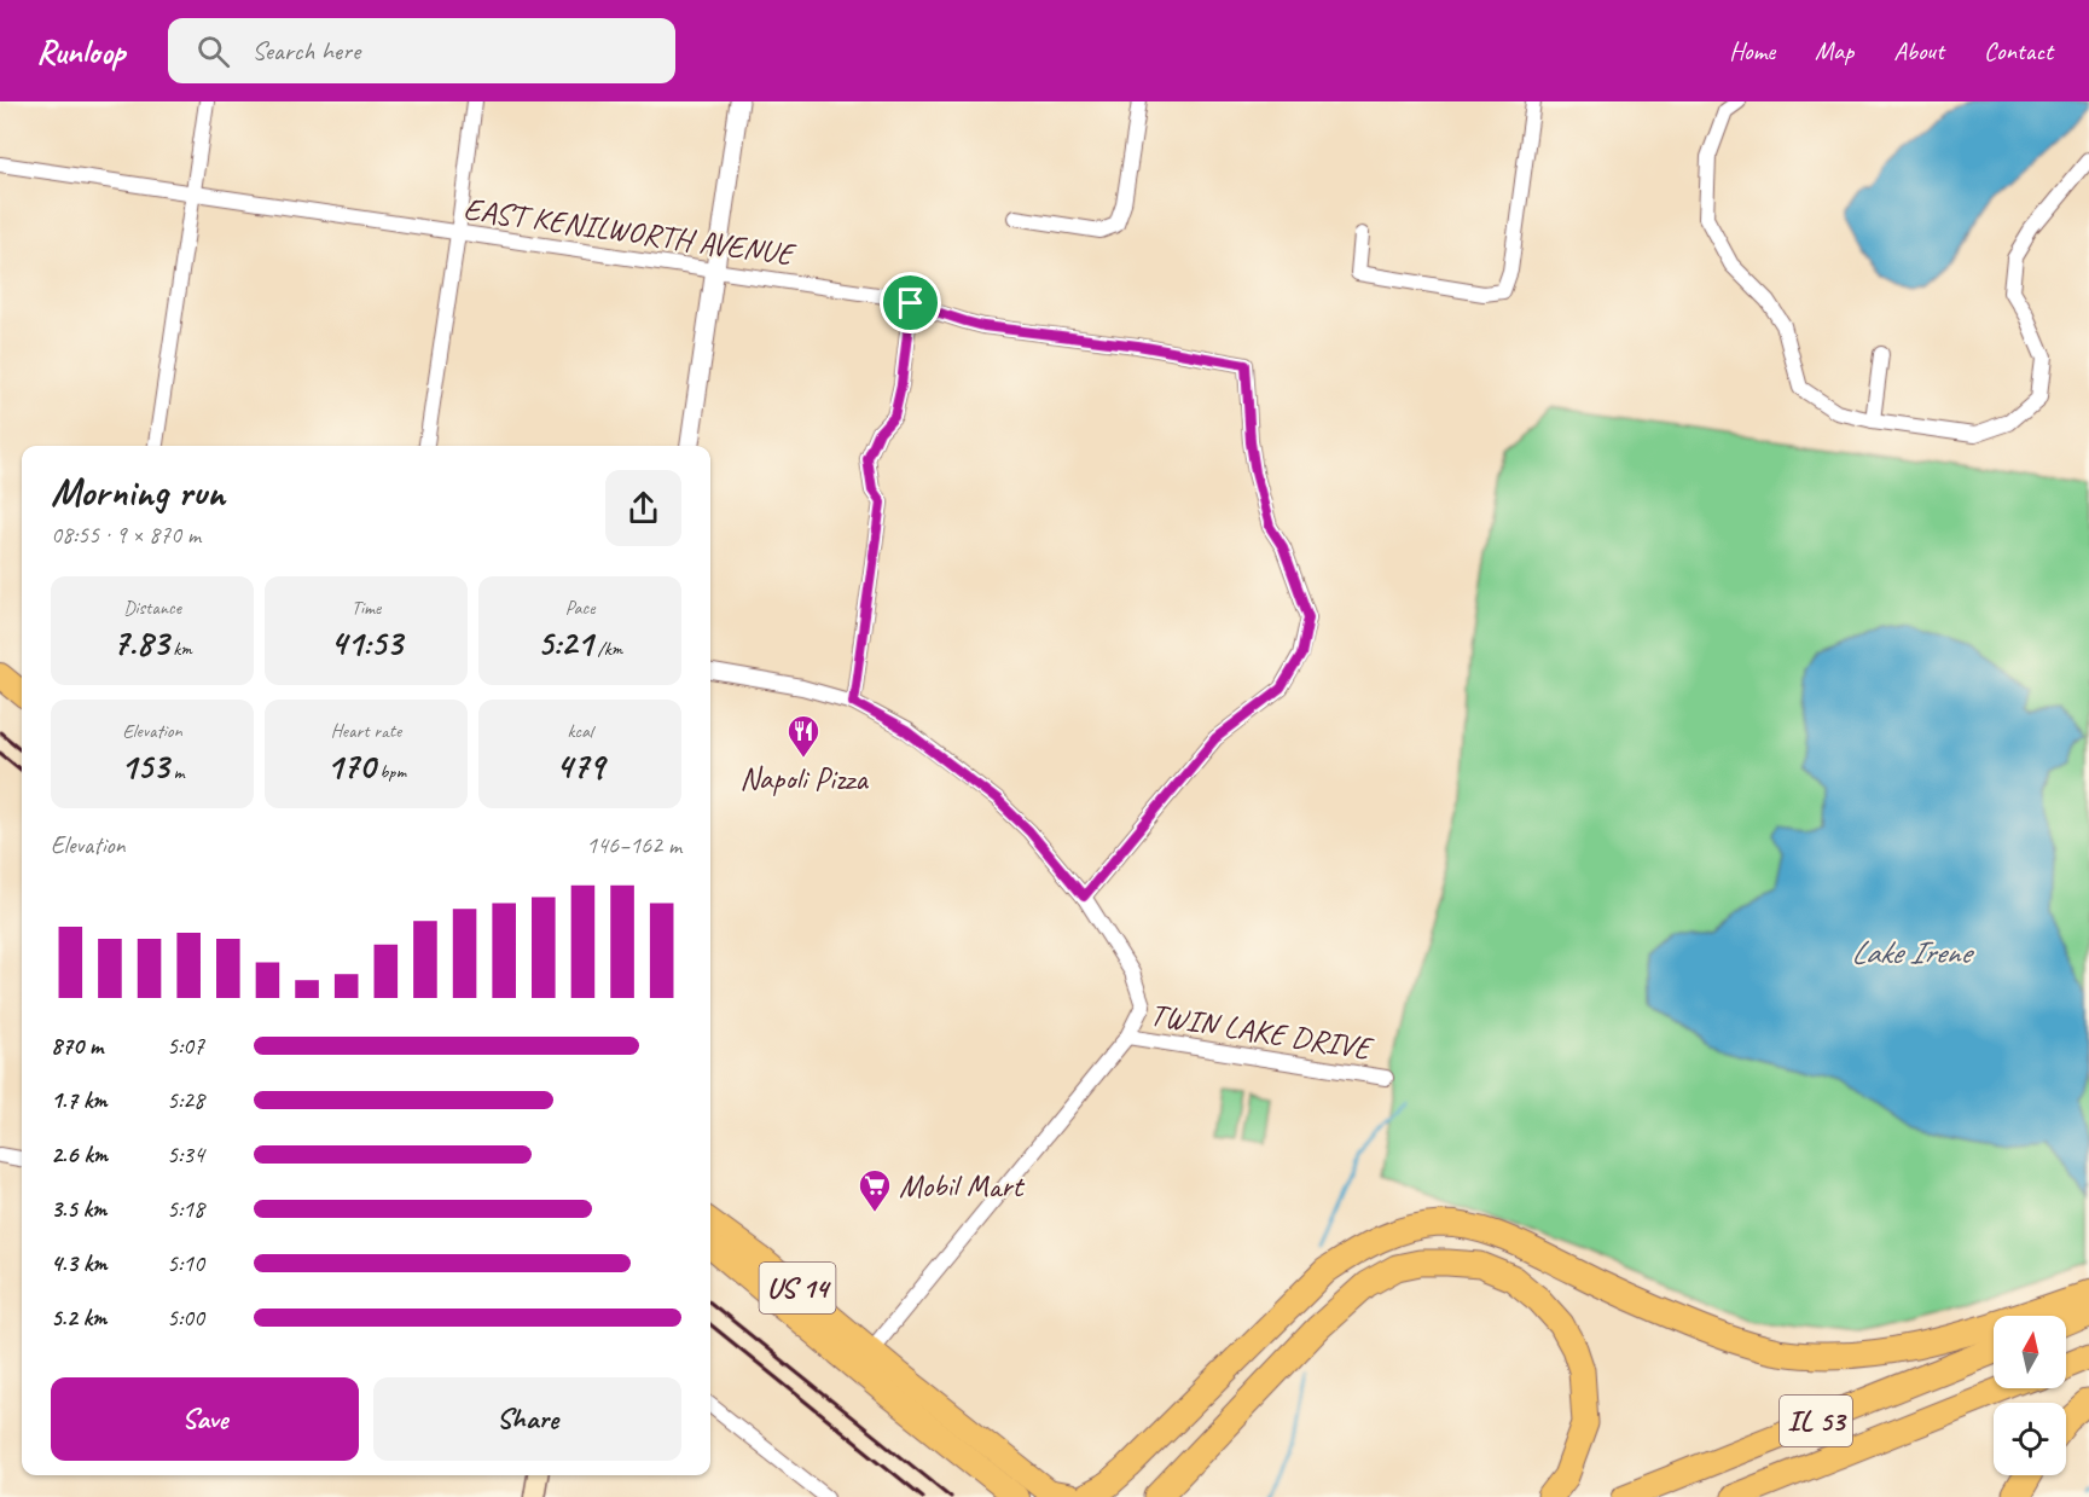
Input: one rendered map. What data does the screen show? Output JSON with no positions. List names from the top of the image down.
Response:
{
  "streets": {
    "highway": ["IL 53"],
    "main road": ["US 14"],
    "street": ["EAST KENILWORTH AVENUE", "TWIN LAKE DRIVE"]
  },
  "water": ["Lake Irene"],
  "places": {
    "restaurant": ["Napoli Pizza"],
    "supermarket": ["Mobil Mart"]
  },
  "north": "top",
  "page": {
    "header": "Runloop",
    "search": "Search here",
    "nav": [
      "Home",
      "Map",
      "About",
      "Contact"
    ],
    "heading": ["Morning run", "08:55 · 9 × 870 m"],
    "stats": [
      ["Distance", "7.83 km"],
      ["Time", "41:53"],
      ["Pace", "5:21 /km"],
      ["Elevation", "153 m"],
      ["Heart rate", "170 bpm"],
      ["kcal", "479"]
    ],
    "chart": ["Elevation", "146–162 m"],
    "list": [
      {
        "name": "870 m",
        "note": "5:07"
      },
      {
        "name": "1.7 km",
        "note": "5:28"
      },
      {
        "name": "2.6 km",
        "note": "5:34"
      },
      {
        "name": "3.5 km",
        "note": "5:18"
      },
      {
        "name": "4.3 km",
        "note": "5:10"
      },
      {
        "name": "5.2 km",
        "note": "5:00"
      }
    ],
    "buttons": ["Save", "Share"]
  }
}
